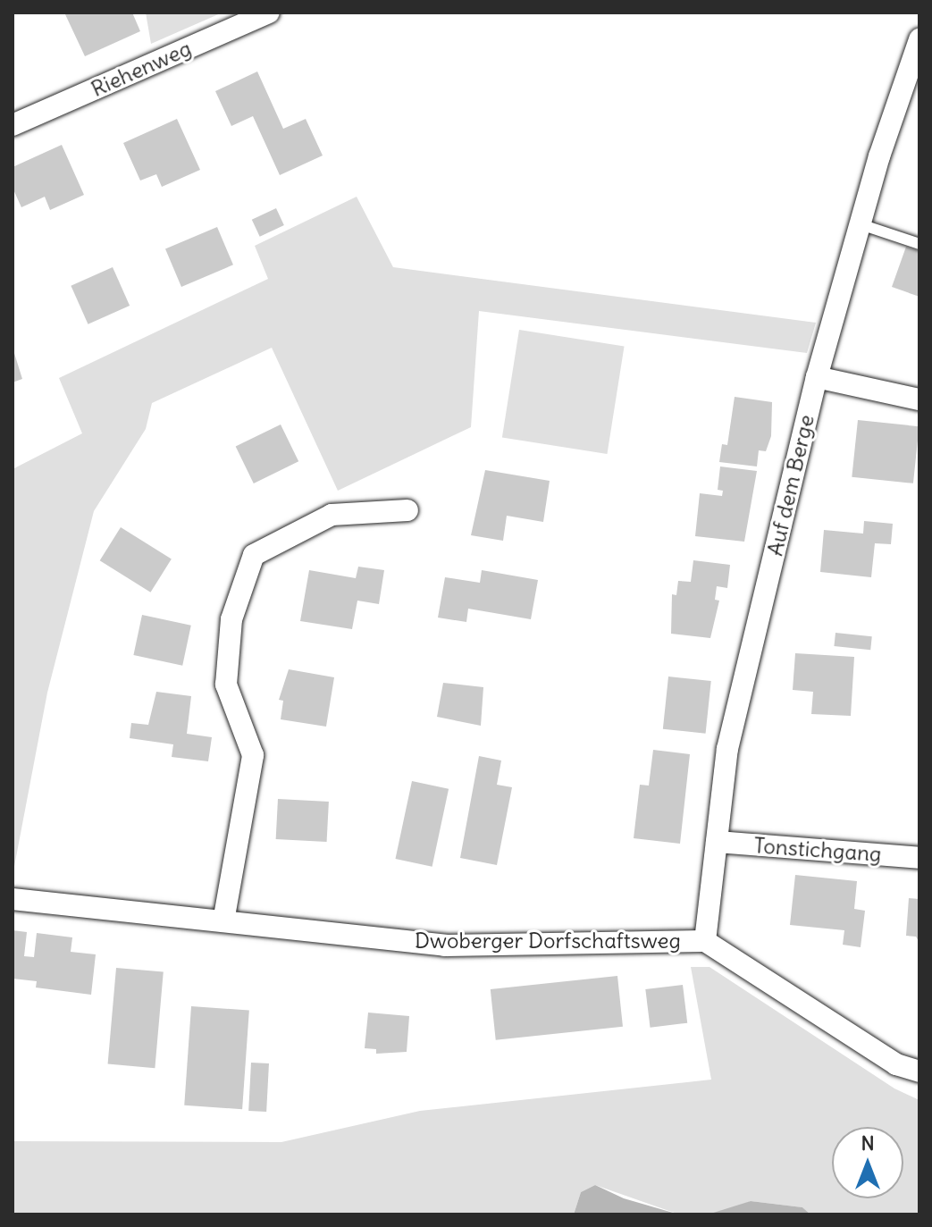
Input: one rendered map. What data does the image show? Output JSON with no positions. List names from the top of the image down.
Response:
{
  "streets": {
    "street": [
      "Riehenweg",
      "Auf dem Berge",
      "Tonstichgang",
      "Dwoberger Dorfschaftsweg"
    ]
  },
  "crossings": [
    ["Auf dem Berge", "Tonstichgang"],
    ["Auf dem Berge", "Dwoberger Dorfschaftsweg"]
  ],
  "north": "top"
}
